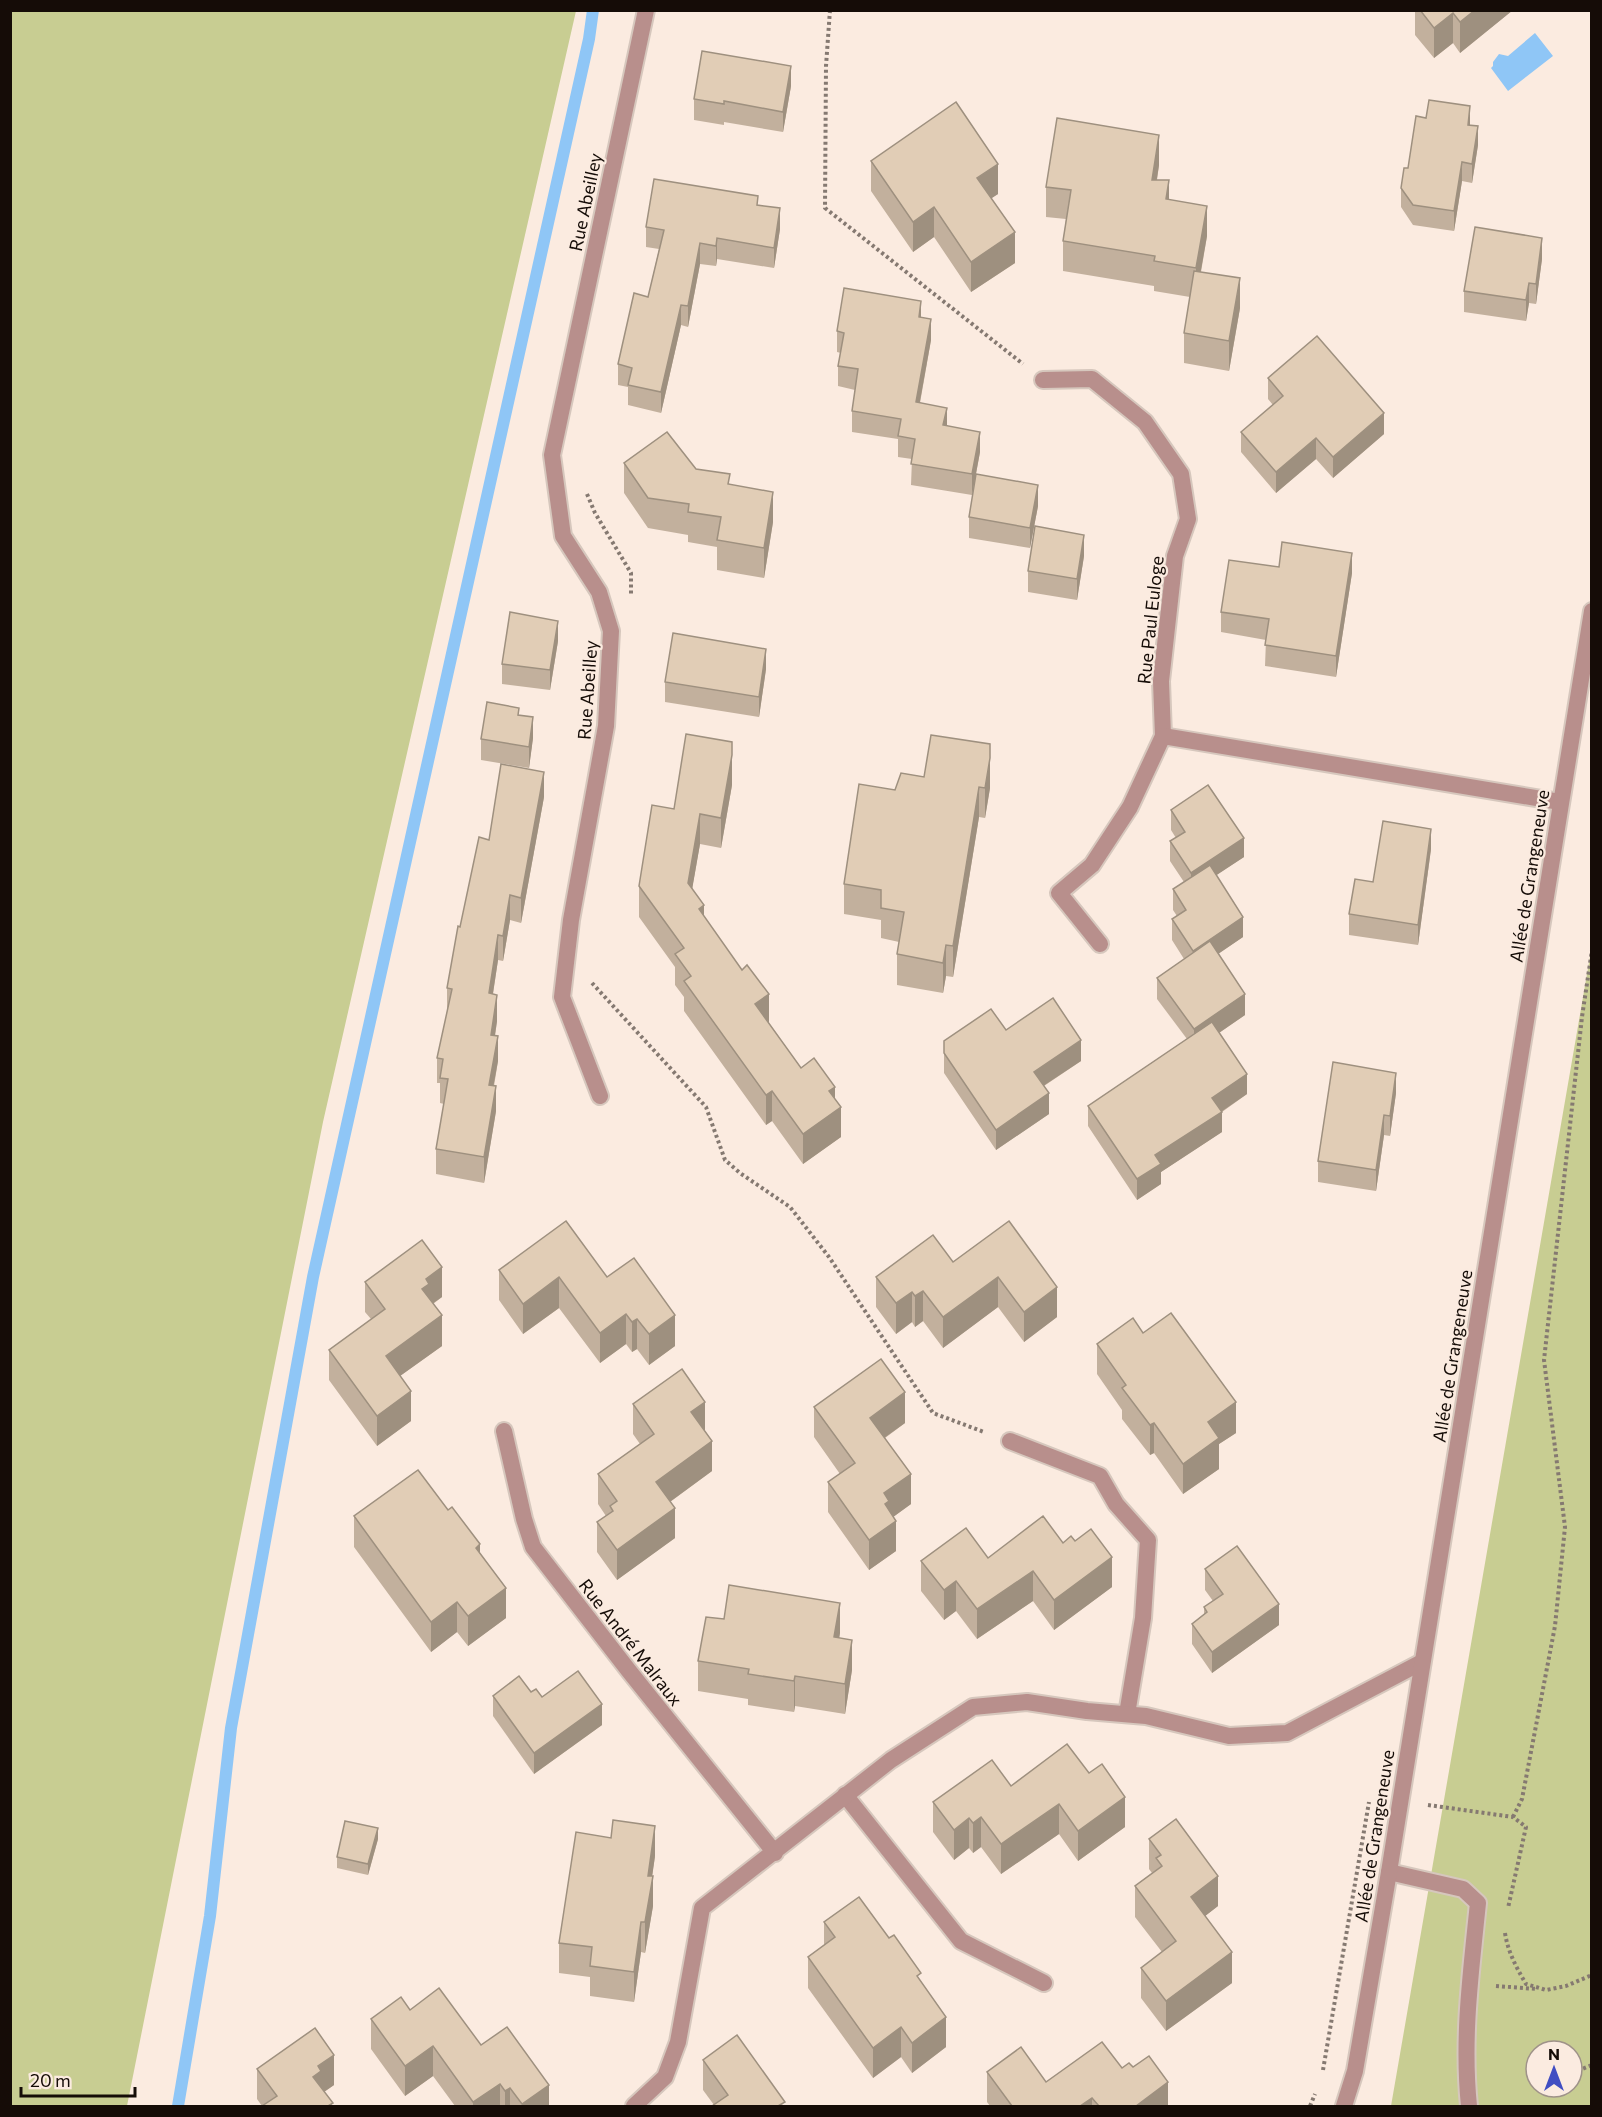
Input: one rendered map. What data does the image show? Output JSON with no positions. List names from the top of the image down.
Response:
{
  "streets": {
    "street": [
      "Rue Abeilley",
      "Rue Paul Euloge",
      "Allée de Grangeneuve",
      "Rue André Malraux"
    ]
  },
  "scale_bar": "20 m",
  "north": "top"
}
